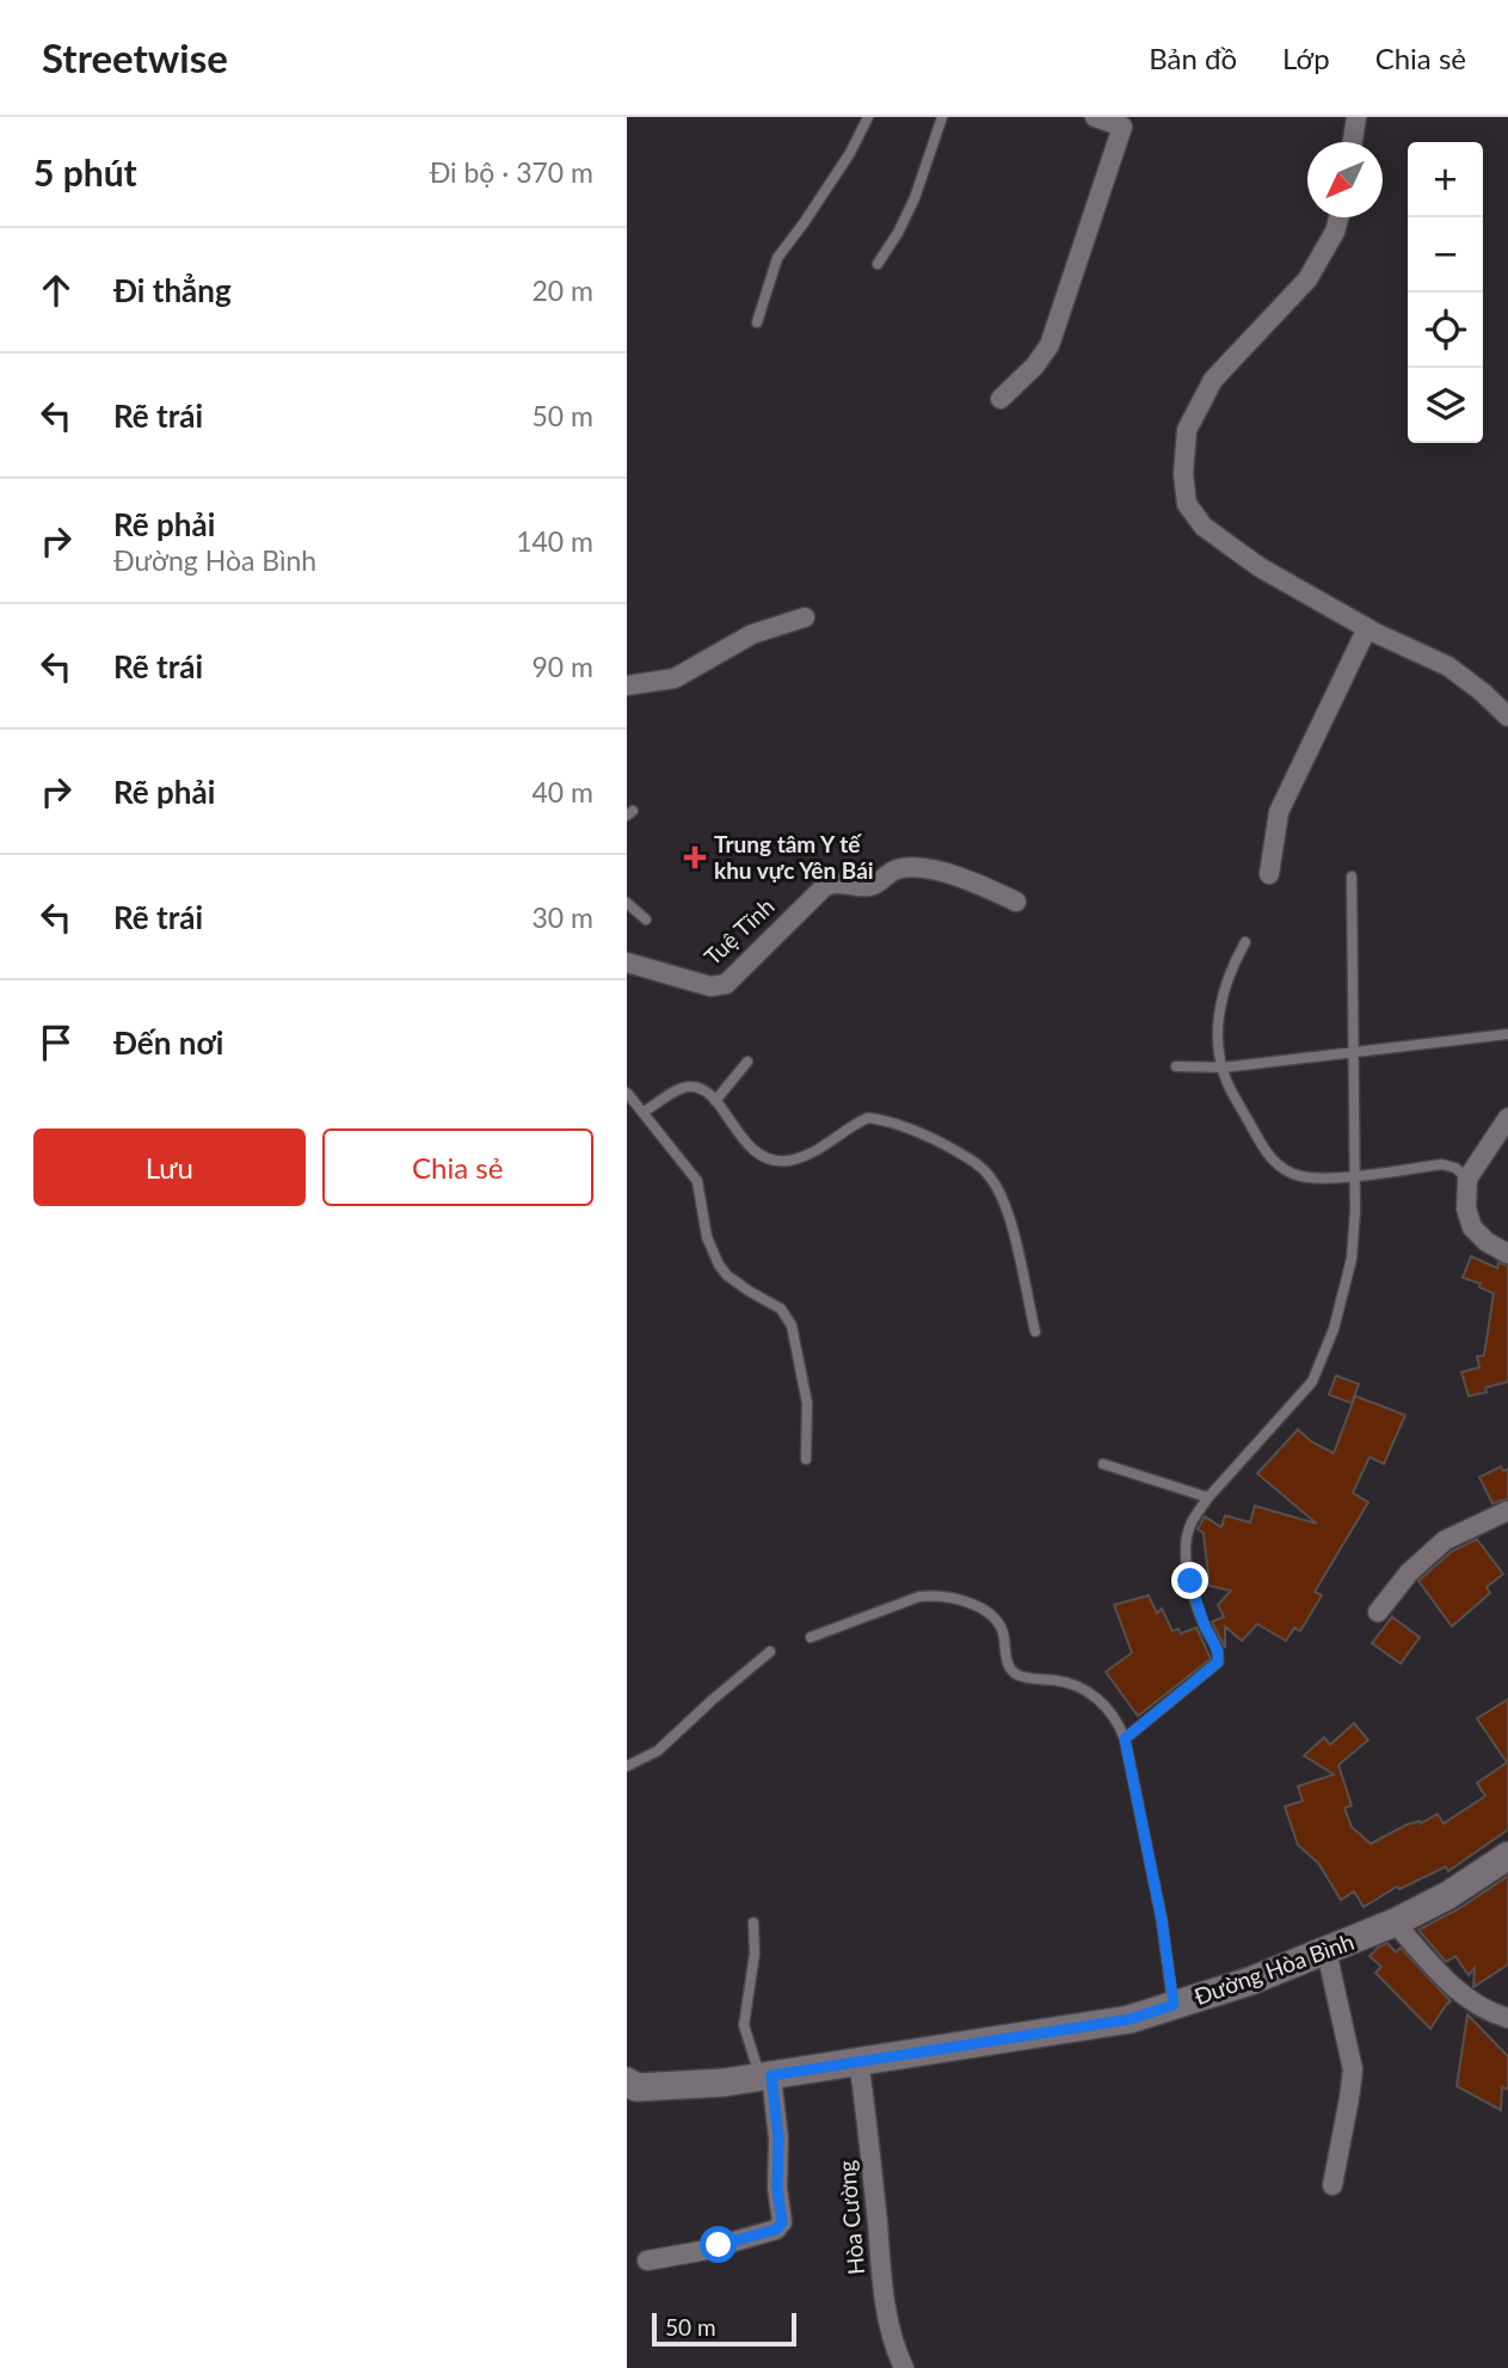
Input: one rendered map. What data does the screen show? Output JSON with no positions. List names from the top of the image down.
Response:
{
  "streets": {
    "street": ["Tuệ Tĩnh", "Đường Hòa Bình", "Hòa Cường"]
  },
  "crossings": [
    ["Đường Hòa Bình", "Hòa Cường"]
  ],
  "places": {
    "health": ["Trung tâm Y tế khu vực Yên Bái"]
  },
  "scale_bar": "50 m",
  "north": "bottom left",
  "page": {
    "header": "Streetwise",
    "nav": ["Bản đồ", "Lớp", "Chia sẻ"],
    "heading": ["5 phút", "Đi bộ · 370 m"],
    "map_buttons": ["+", "−"],
    "list": [
      ["Đi thẳng", "20 m"],
      ["Rẽ trái", "50 m"],
      ["Rẽ phải", "Đường Hòa Bình", "140 m"],
      ["Rẽ trái", "90 m"],
      ["Rẽ phải", "40 m"],
      ["Rẽ trái", "30 m"],
      "Đến nơi"
    ],
    "buttons": ["Lưu", "Chia sẻ"],
    "scale": "50 m"
  }
}
